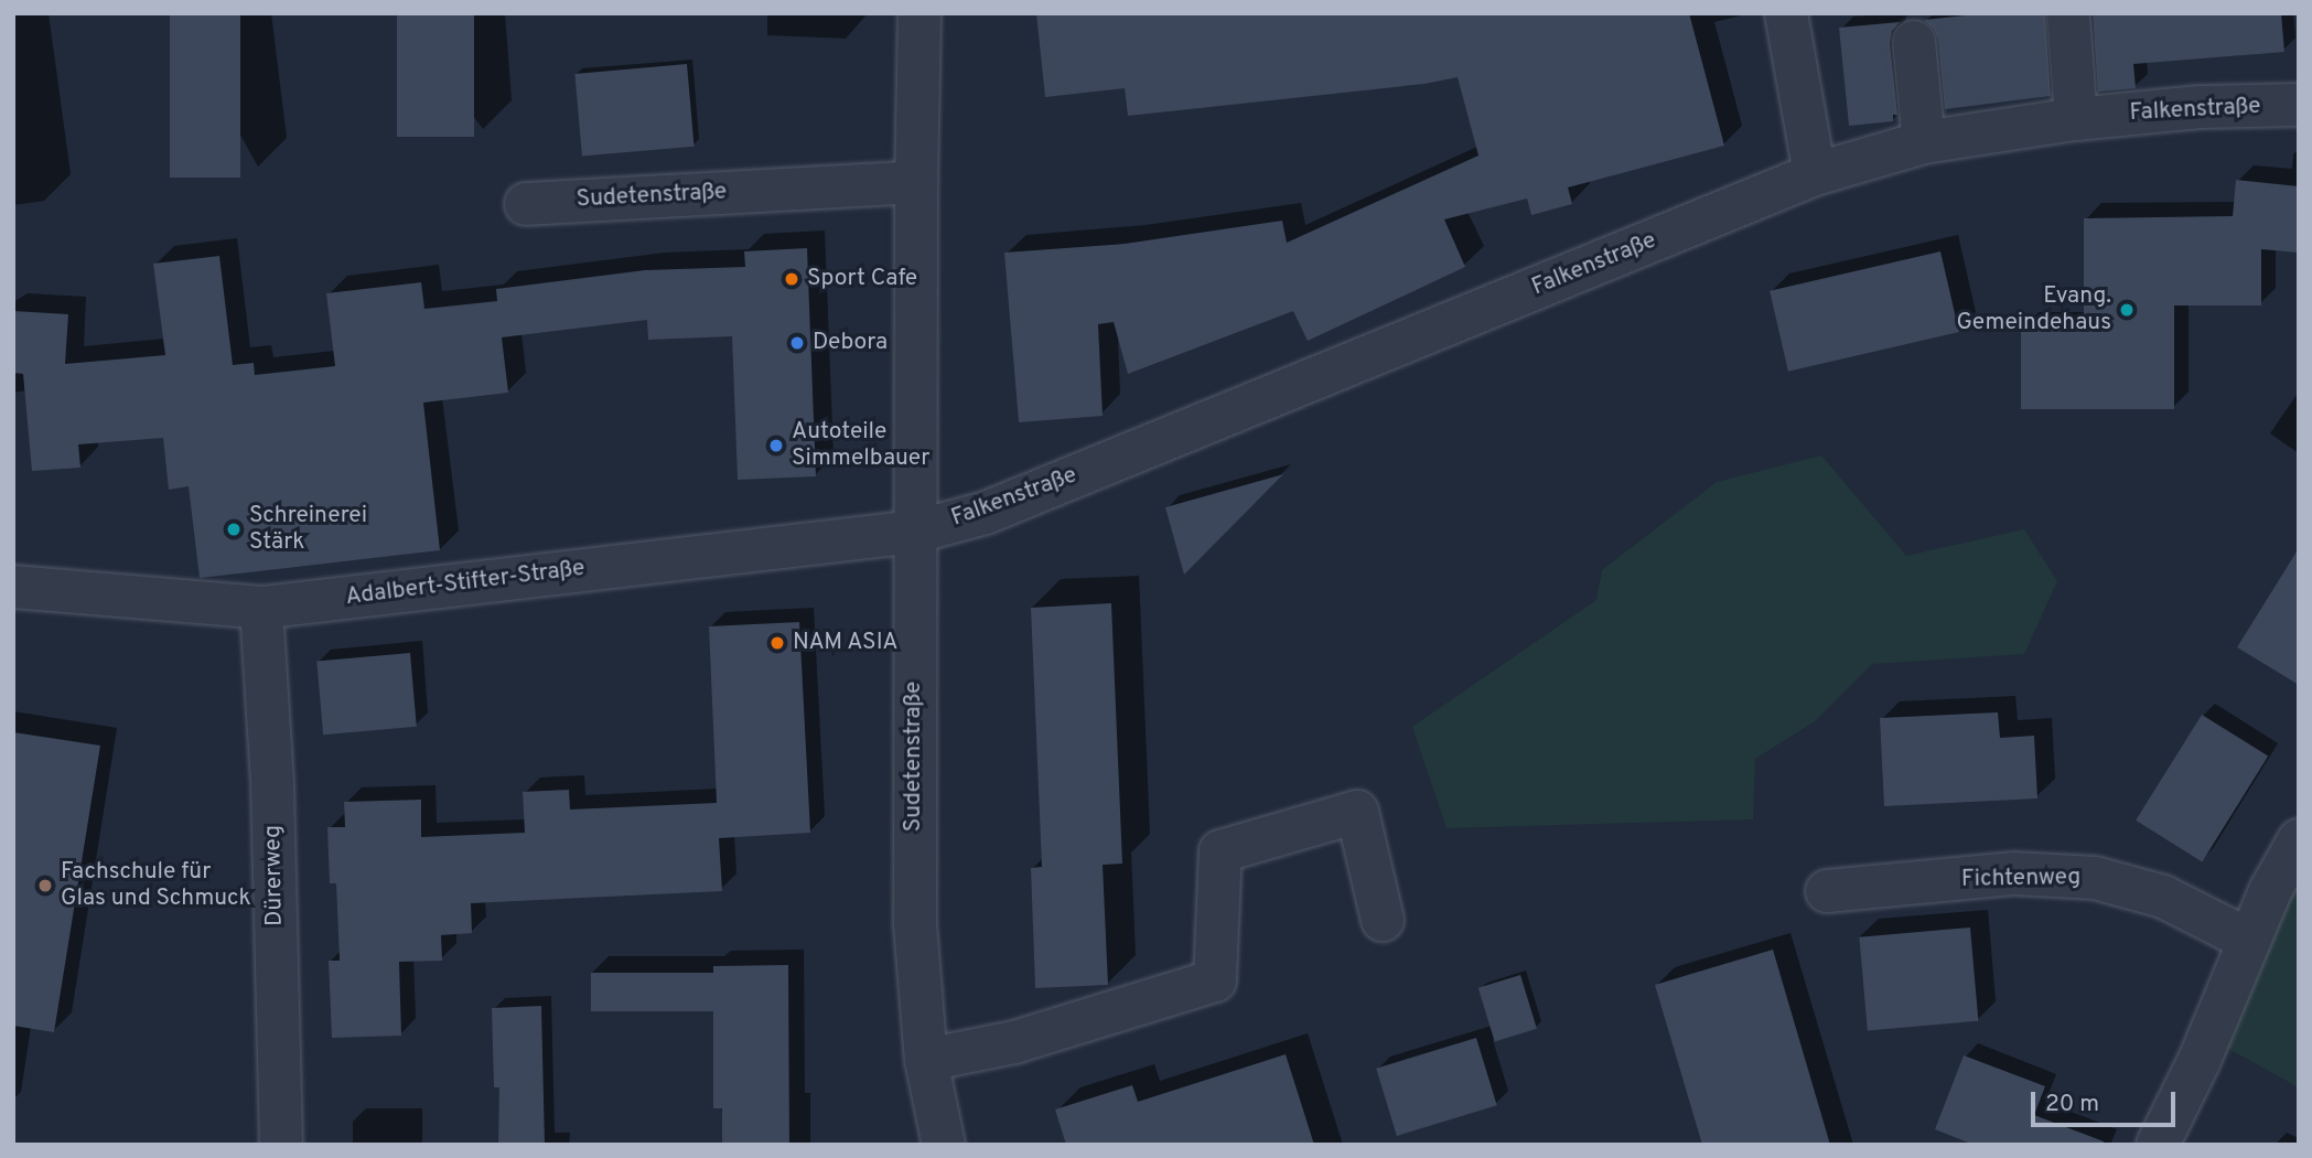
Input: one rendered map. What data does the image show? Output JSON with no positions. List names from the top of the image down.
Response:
{
  "streets": {
    "street": [
      "Falkenstraße",
      "Sudetenstraße",
      "Adalbert-Stifter-Straße",
      "Dürerweg",
      "Fichtenweg"
    ]
  },
  "crossings": [
    ["Falkenstraße", "Sudetenstraße"],
    ["Falkenstraße", "Adalbert-Stifter-Straße"],
    ["Sudetenstraße", "Adalbert-Stifter-Straße"],
    ["Adalbert-Stifter-Straße", "Dürerweg"]
  ],
  "places": [
    "Sport Cafe",
    "Evang. Gemeindehaus",
    "Debora",
    "Autoteile Simmelbauer",
    "Schreinerei Stärk",
    "NAM ASIA",
    "Fachschule für Glas und Schmuck"
  ],
  "scale_bar": "20 m"
}
